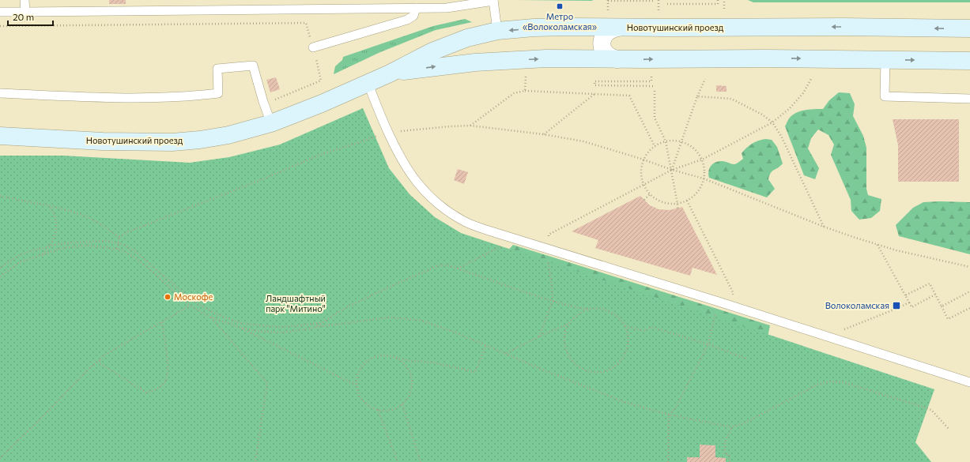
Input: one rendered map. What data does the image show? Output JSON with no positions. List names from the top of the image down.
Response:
{
  "streets": {
    "main road": ["Новотушинский проезд"]
  },
  "parks": ["Ландшафтный парк \"Митино\""],
  "places": {
    "transit": ["Метро «Волоколамская»", "Волоколамская"],
    "other": ["Москофе"]
  },
  "scale_bar": "20 m"
}
